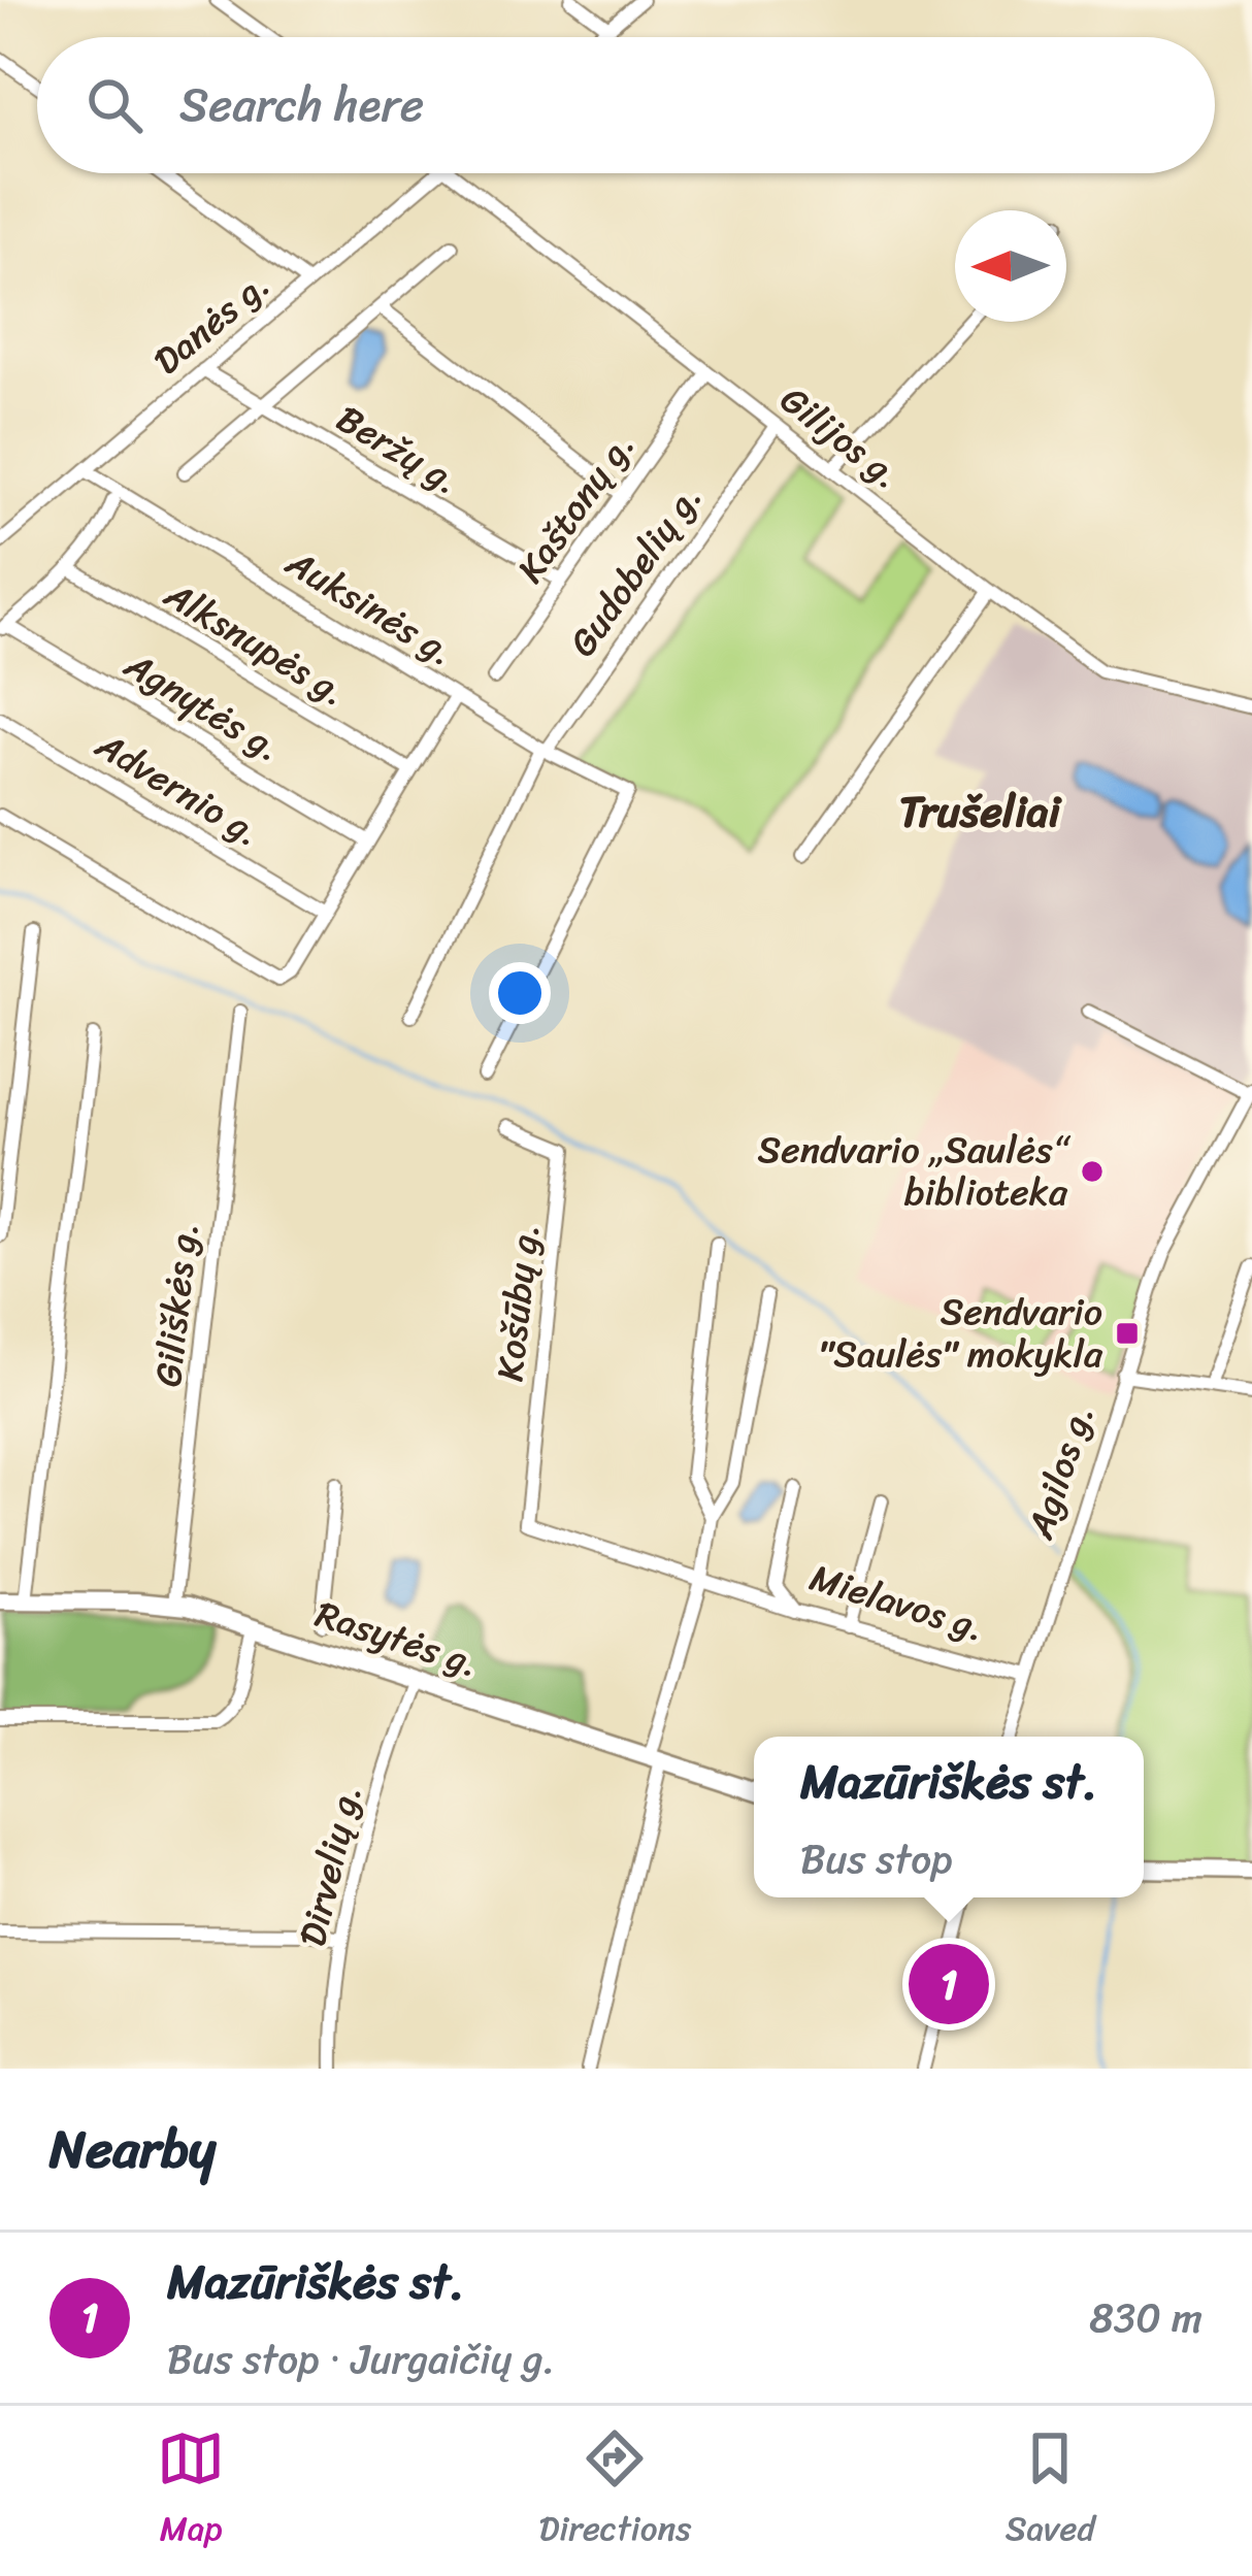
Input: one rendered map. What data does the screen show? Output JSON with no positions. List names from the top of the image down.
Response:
{
  "streets": {
    "main road": ["Rasytės g."],
    "street": [
      "Danės g.",
      "Gilijos g.",
      "Beržų g.",
      "Kaštonų g.",
      "Gudobelių g.",
      "Auksinės g.",
      "Alksnupės g.",
      "Agnytės g.",
      "Advernio g.",
      "Košūbų g.",
      "Giliškės g.",
      "Agilos g.",
      "Mielavos g.",
      "Dirvelių g."
    ]
  },
  "crossings": [
    ["Danės g.", "Beržų g."],
    ["Danės g.", "Auksinės g."],
    ["Gilijos g.", "Kaštonų g."],
    ["Gilijos g.", "Gudobelių g."],
    ["Beržų g.", "Kaštonų g."],
    ["Gudobelių g.", "Auksinės g."],
    ["Giliškės g.", "Rasytės g."],
    ["Agilos g.", "Mielavos g."],
    ["Rasytės g.", "Dirvelių g."]
  ],
  "districts": ["Trušeliai"],
  "places": {
    "other": ["Sendvario „Saulės“ biblioteka"],
    "transit": ["Sendvario \"Saulės\" mokykla"]
  },
  "north": "left",
  "page": {
    "search": "Search here",
    "popup": ["Mazūriškės st.", "Bus stop"],
    "pins": "1",
    "heading": "Nearby",
    "list": [
      {
        "mark": "1",
        "name": "Mazūriškės st.",
        "note": "Bus stop · Jurgaičių g.",
        "value": "830 m"
      }
    ],
    "nav": ["Map", "Directions", "Saved"]
  }
}
